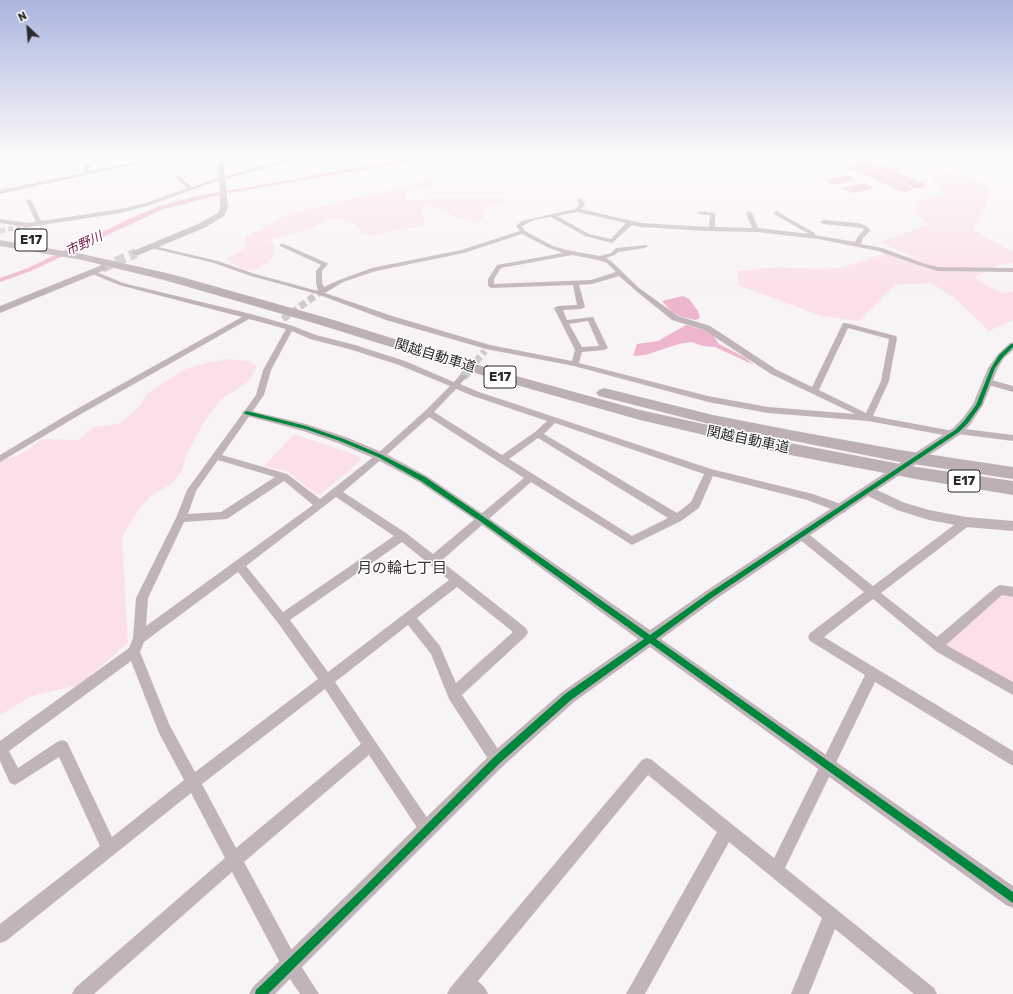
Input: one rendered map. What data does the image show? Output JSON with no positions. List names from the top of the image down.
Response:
{
  "streets": {
    "highway": ["E17", "関越自動車道"]
  },
  "districts": ["月の輪七丁目"],
  "water": ["市野川"],
  "north": "top left"
}
